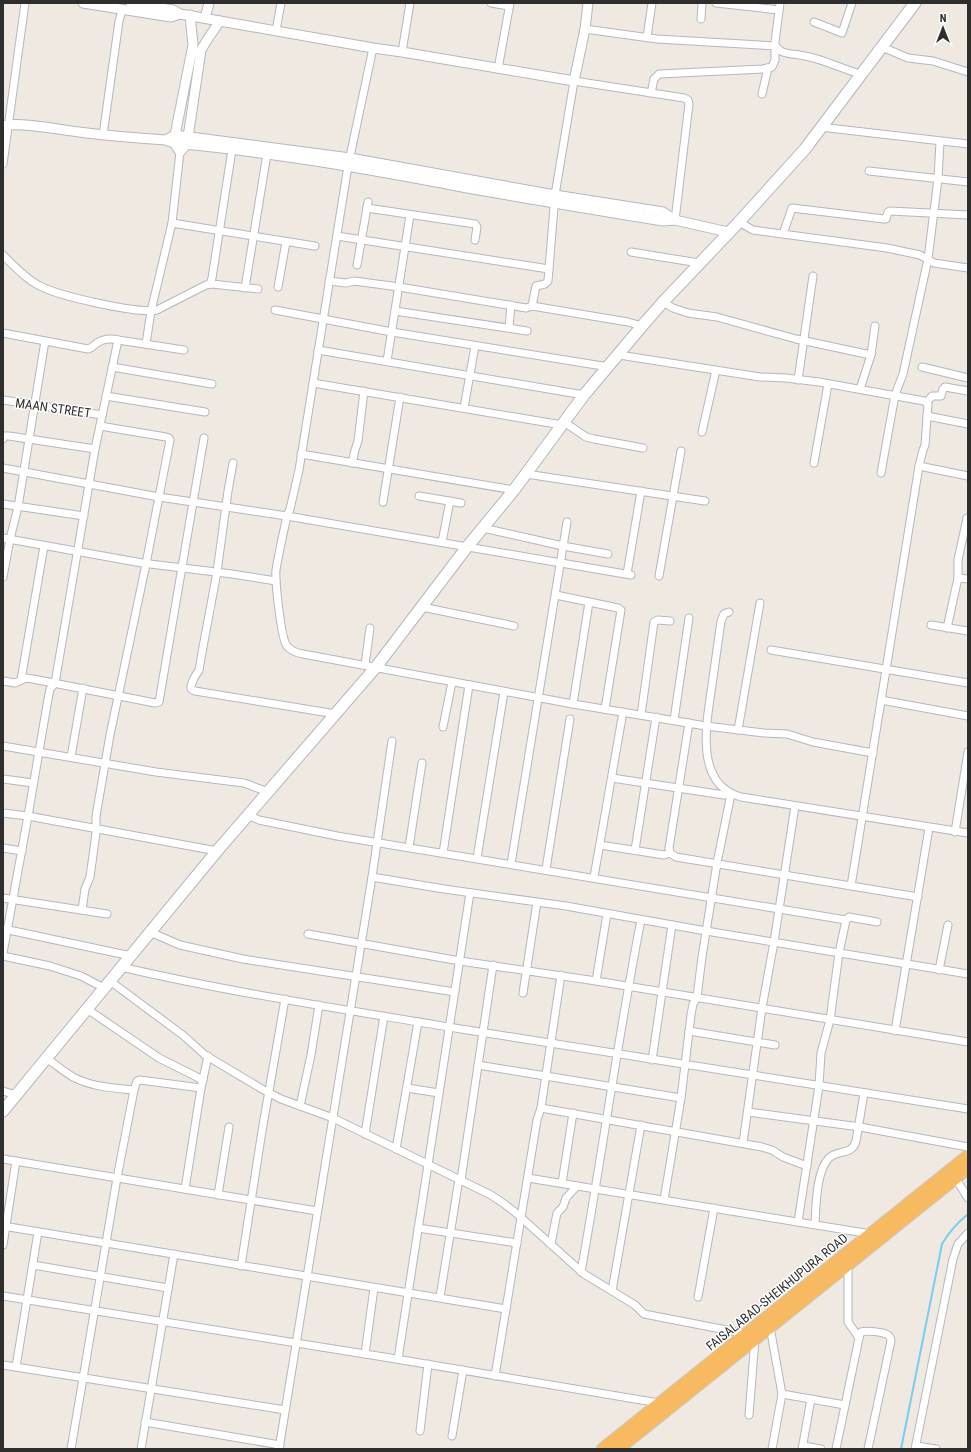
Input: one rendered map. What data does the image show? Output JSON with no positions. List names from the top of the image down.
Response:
{
  "streets": {
    "highway": ["FAISALABAD-SHEIKHUPURA ROAD"],
    "street": ["MAAN STREET"]
  },
  "north": "top"
}
